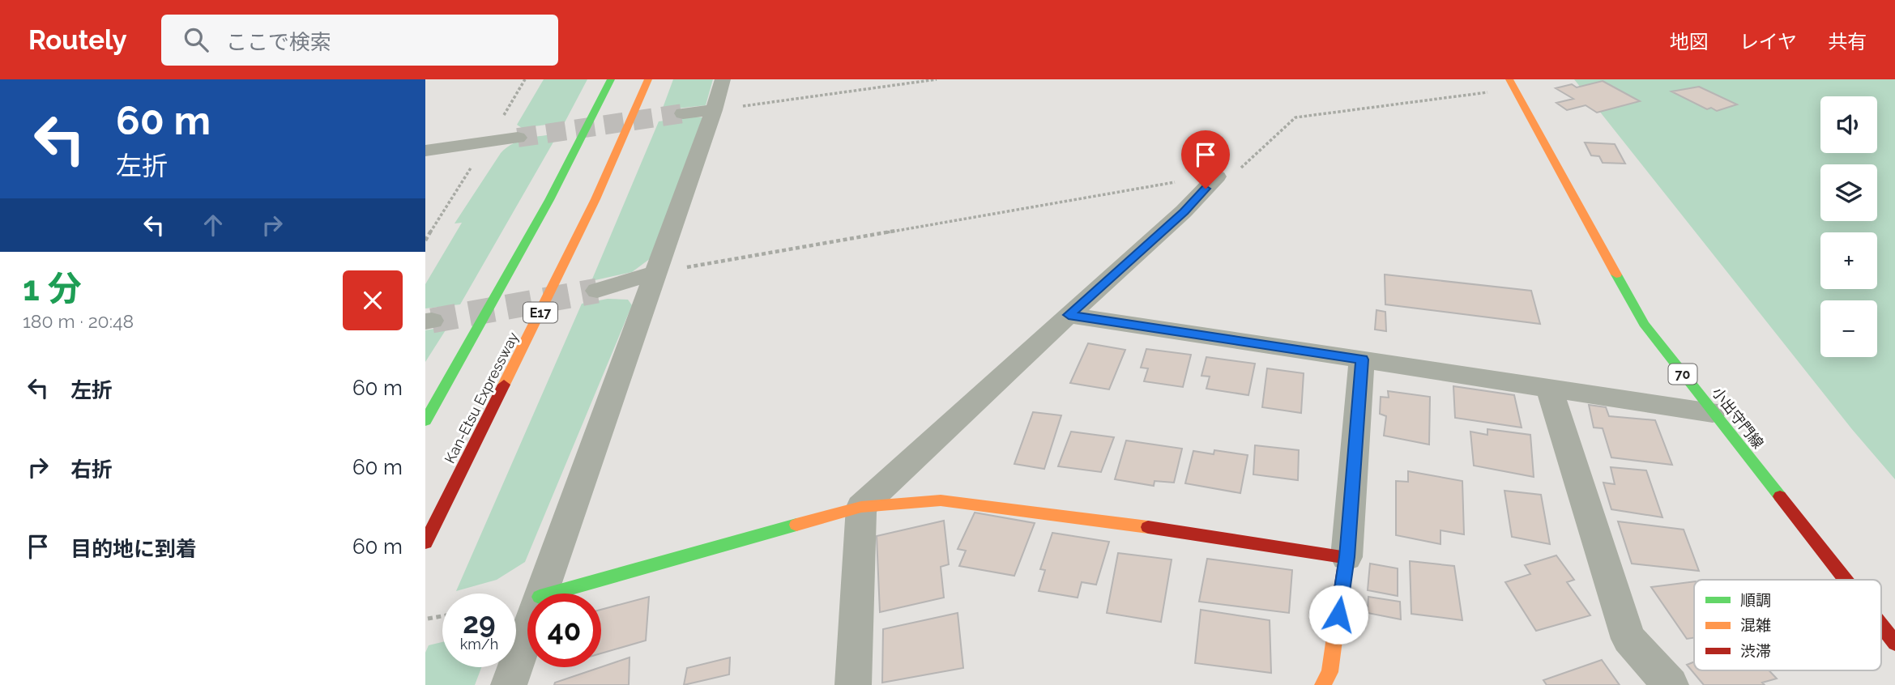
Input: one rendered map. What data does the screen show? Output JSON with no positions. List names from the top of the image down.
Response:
{
  "streets": {
    "main road": [
      "E17",
      "70",
      "Kan-Etsu Expressway",
      "小出守門線"
    ]
  },
  "legend": ["順調", "混雑", "渋滞"],
  "page": {
    "header": "Routely",
    "search": "ここで検索",
    "nav": ["地図", "レイヤ", "共有"],
    "turn": ["60 m", "左折"],
    "map_buttons": ["+", "−"],
    "heading": ["1 分", "180 m · 20:48"],
    "list": [
      {
        "name": "左折",
        "value": "60 m"
      },
      {
        "name": "右折",
        "value": "60 m"
      },
      {
        "name": "目的地に到着",
        "value": "60 m"
      }
    ],
    "speed": "29 km/h",
    "limit": "40"
  }
}
